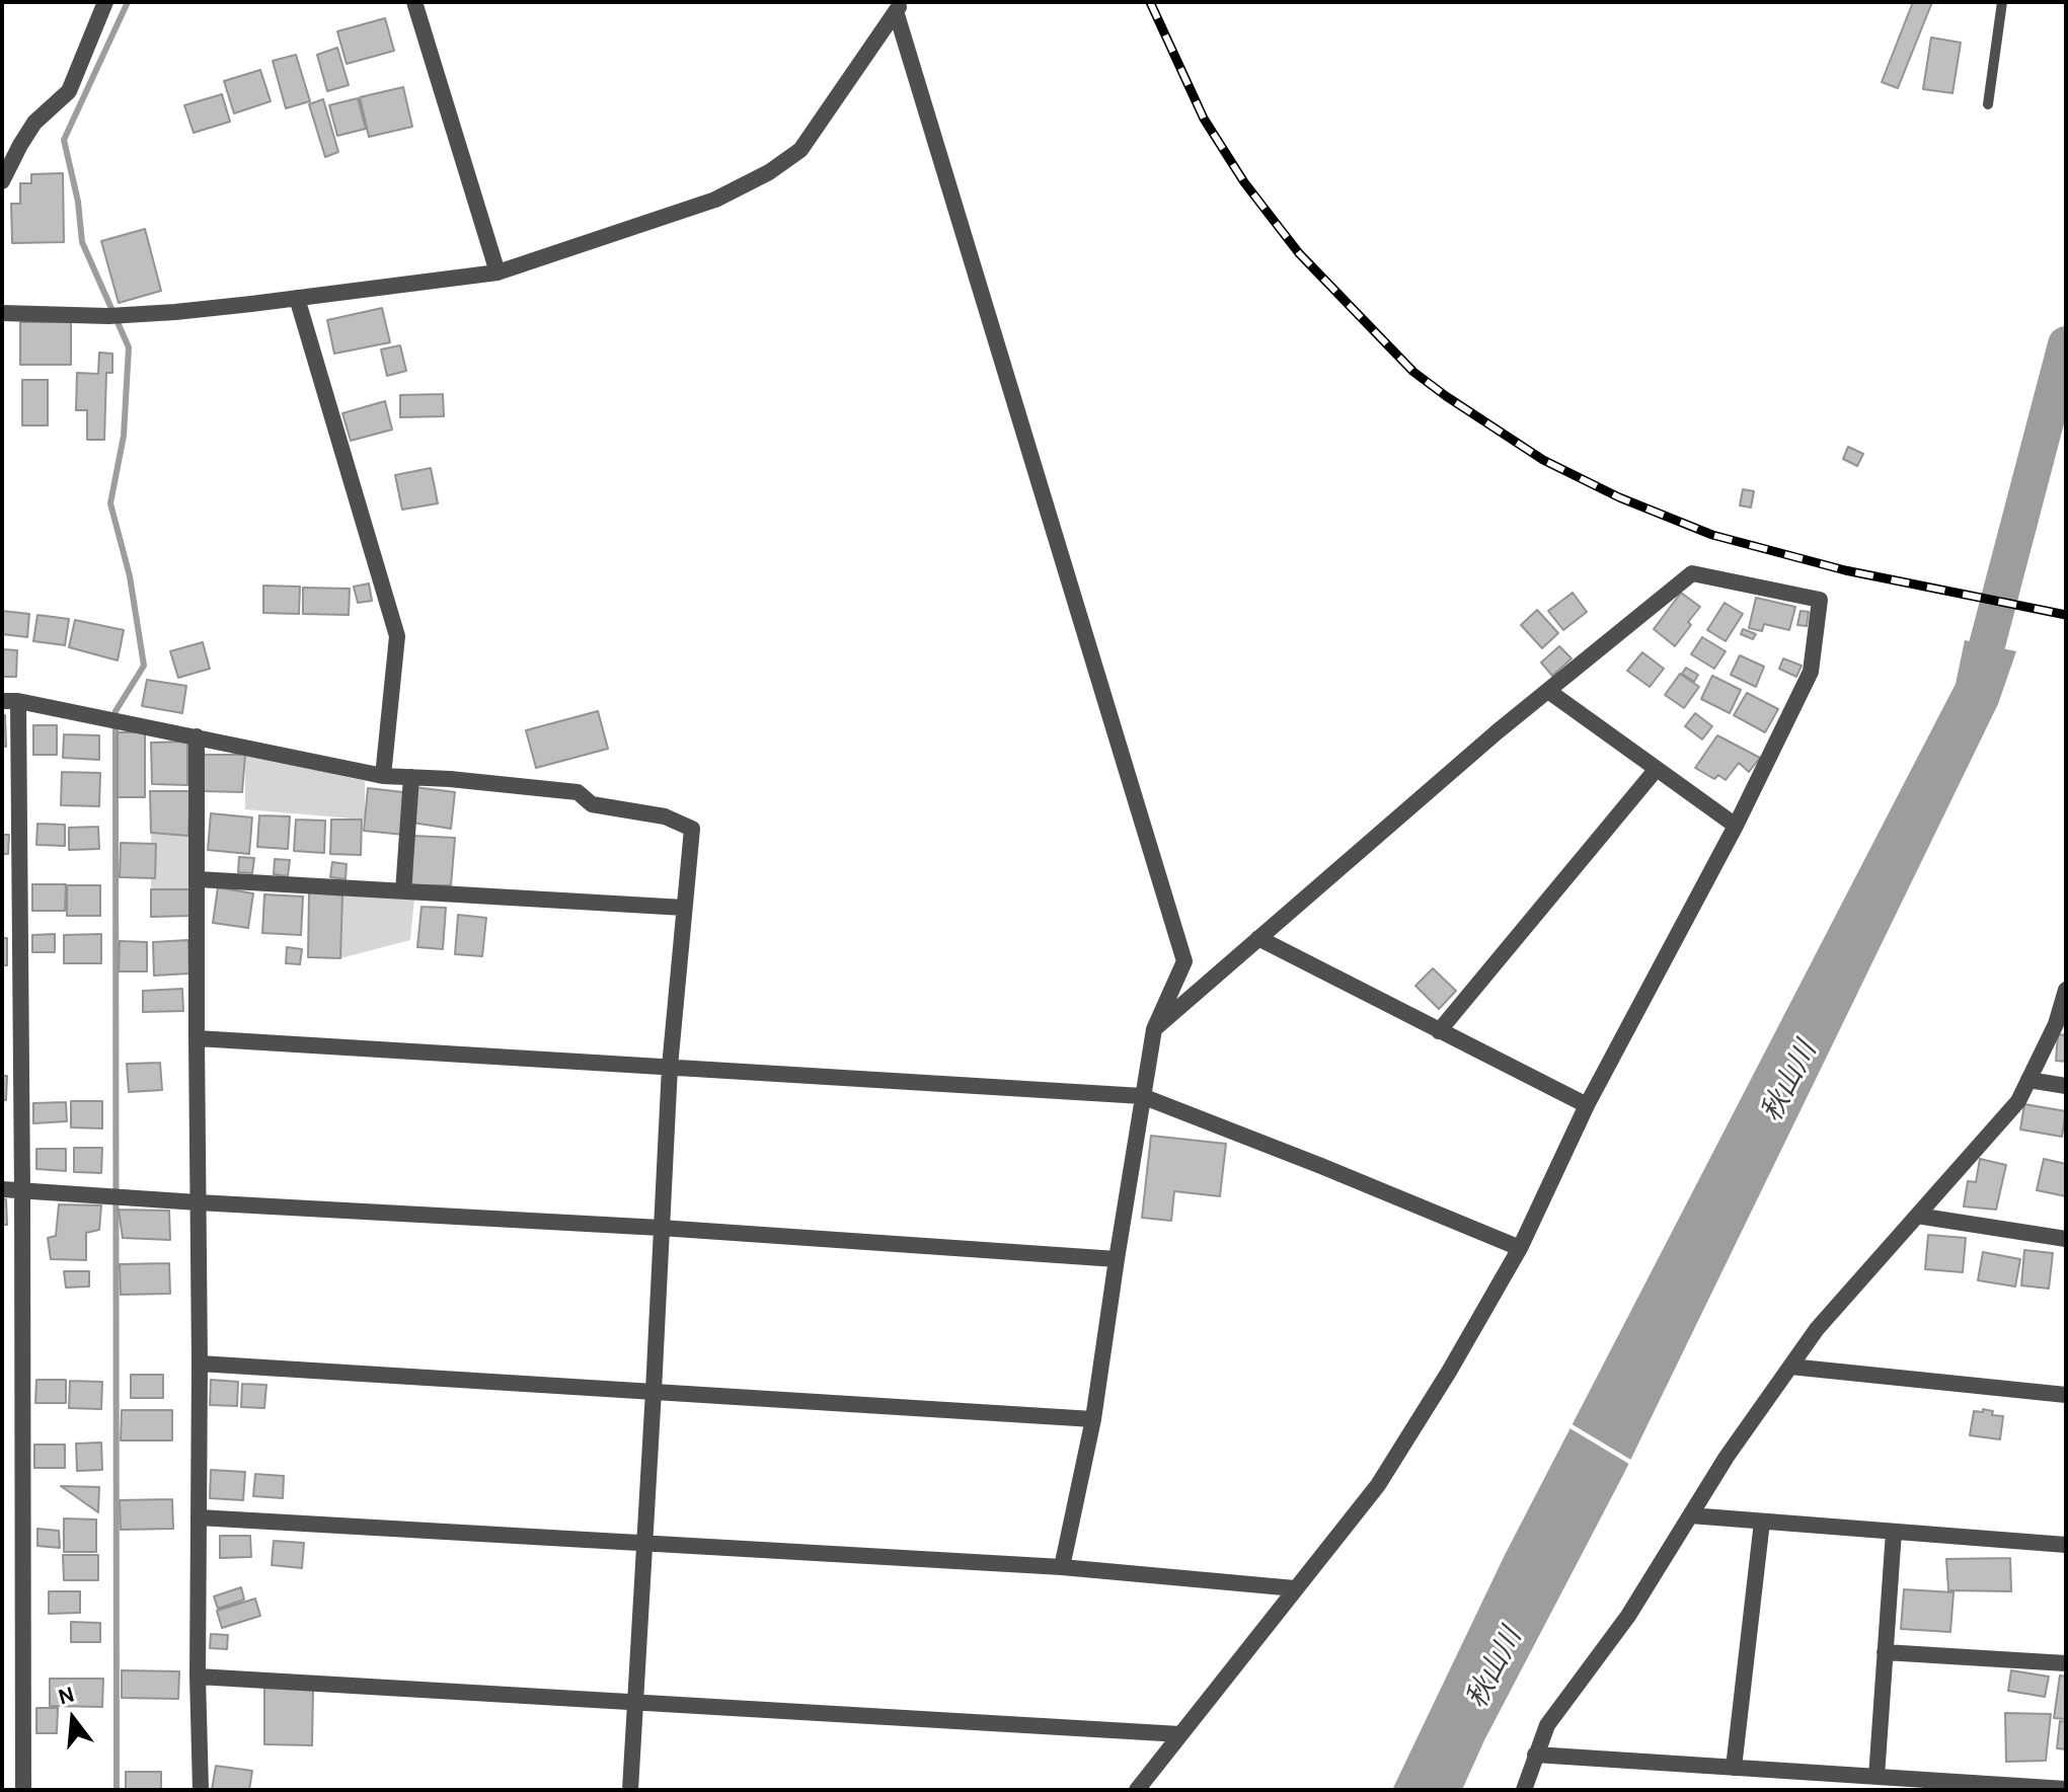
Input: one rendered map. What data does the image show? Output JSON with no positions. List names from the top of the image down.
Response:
{
  "water": ["秋山川"],
  "north": "top"
}
